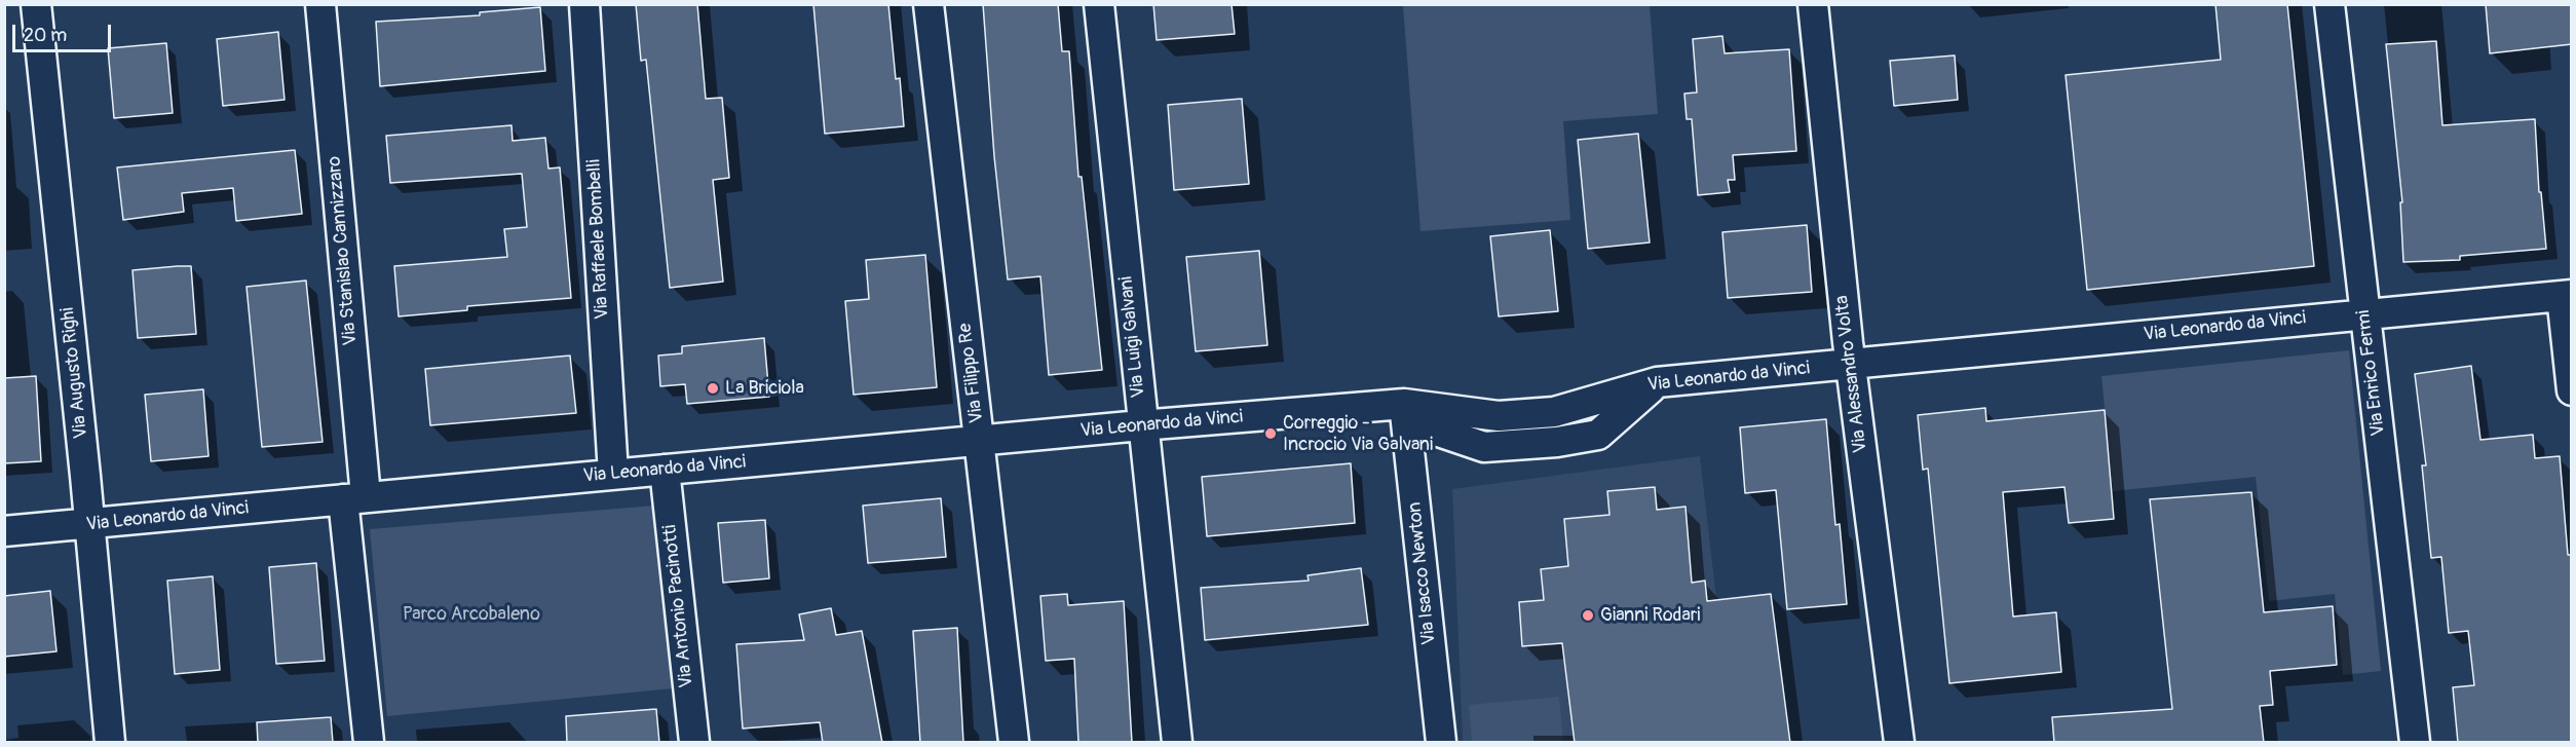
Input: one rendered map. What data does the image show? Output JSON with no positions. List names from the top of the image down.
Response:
{
  "streets": {
    "street": [
      "Via Raffaele Bombelli",
      "Via Stanislao Cannizzaro",
      "Via Leonardo da Vinci",
      "Via Luigi Galvani",
      "Via Augusto Righi",
      "Via Filippo Re",
      "Via Enrico Fermi",
      "Via Alessandro Volta",
      "Via Isacco Newton",
      "Via Antonio Pacinotti"
    ]
  },
  "crossings": [
    ["Via Raffaele Bombelli", "Via Leonardo da Vinci"],
    ["Via Stanislao Cannizzaro", "Via Leonardo da Vinci"],
    ["Via Leonardo da Vinci", "Via Luigi Galvani"],
    ["Via Leonardo da Vinci", "Via Augusto Righi"],
    ["Via Leonardo da Vinci", "Via Filippo Re"],
    ["Via Leonardo da Vinci", "Via Enrico Fermi"],
    ["Via Leonardo da Vinci", "Via Alessandro Volta"],
    ["Via Leonardo da Vinci", "Via Isacco Newton"],
    ["Via Leonardo da Vinci", "Via Antonio Pacinotti"]
  ],
  "parks": ["Parco Arcobaleno"],
  "places": ["La Briciola", "Correggio - Incrocio Via Galvani", "Gianni Rodari"],
  "scale_bar": "20 m"
}
